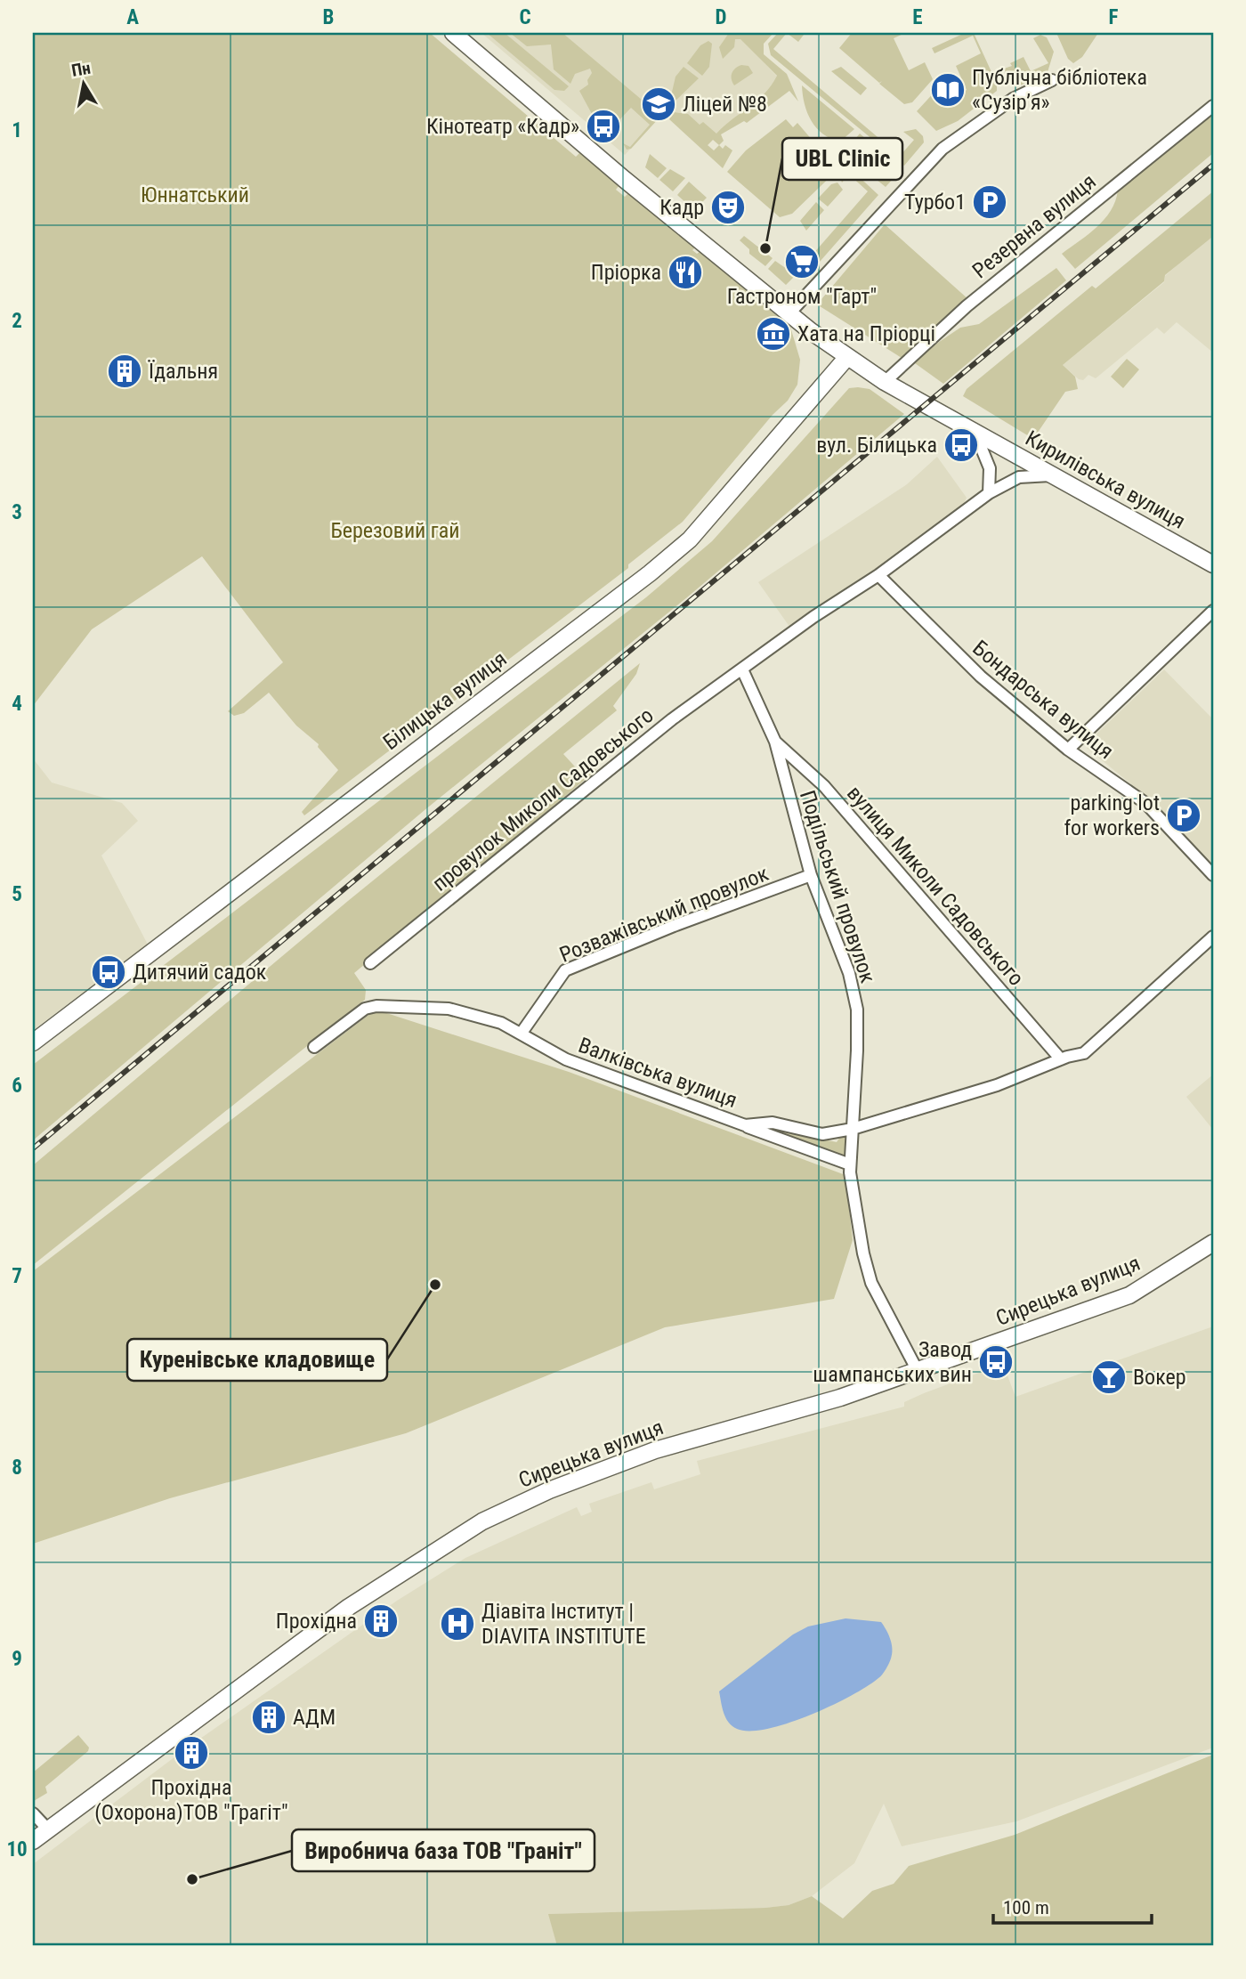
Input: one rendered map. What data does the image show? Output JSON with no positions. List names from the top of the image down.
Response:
{
  "streets": {
    "main road": ["Кирилівська вулиця", "Білицька вулиця", "Сирецька вулиця"],
    "street": [
      "Резервна вулиця",
      "Бондарська вулиця",
      "провулок Миколи Садовського",
      "вулиця Миколи Садовського",
      "Подільський провулок",
      "Розважівський провулок",
      "Валківська вулиця"
    ]
  },
  "crossings": [
    ["Резервна вулиця", "Кирилівська вулиця"],
    ["Кирилівська вулиця", "Білицька вулиця"],
    ["провулок Миколи Садовського", "Подільський провулок"],
    ["вулиця Миколи Садовського", "Подільський провулок"],
    ["вулиця Миколи Садовського", "Валківська вулиця"],
    ["Подільський провулок", "Розважівський провулок"],
    ["Подільський провулок", "Валківська вулиця"],
    ["Подільський провулок", "Сирецька вулиця"],
    ["Розважівський провулок", "Валківська вулиця"]
  ],
  "parks": ["Юннатський", "Березовий гай"],
  "places": {
    "library": ["Публічна бібліотека «Сузір’я»"],
    "school or university": ["Ліцей №8"],
    "bus stop": [
      "Кінотеатр «Кадр»",
      "вул. Білицька",
      "Дитячий садок",
      "Завод шампанських вин"
    ],
    "parking": ["Турбо1", "parking lot for workers"],
    "theatre": ["Кадр"],
    "other": ["UBL Clinic", "Куренівське кладовище", "Виробнича база ТОВ \"Граніт\""],
    "supermarket": ["Гастроном \"Гарт\""],
    "restaurant": ["Пріорка"],
    "museum": ["Хата на Пріорці"],
    "building": [
      "Їдальня",
      "Прохідна",
      "АДМ",
      "Прохідна (Охорона)ТОВ \"Грагіт\""
    ],
    "bar": ["Вокер"],
    "hospital": ["Діавіта Інститут | DIAVITA INSTITUTE"]
  },
  "scale_bar": "100 m",
  "north": "top",
  "grid": {
    "columns": [
      "A",
      "B",
      "C",
      "D",
      "E",
      "F"
    ],
    "rows": [
      "1",
      "2",
      "3",
      "4",
      "5",
      "6",
      "7",
      "8",
      "9",
      "10"
    ]
  }
}
